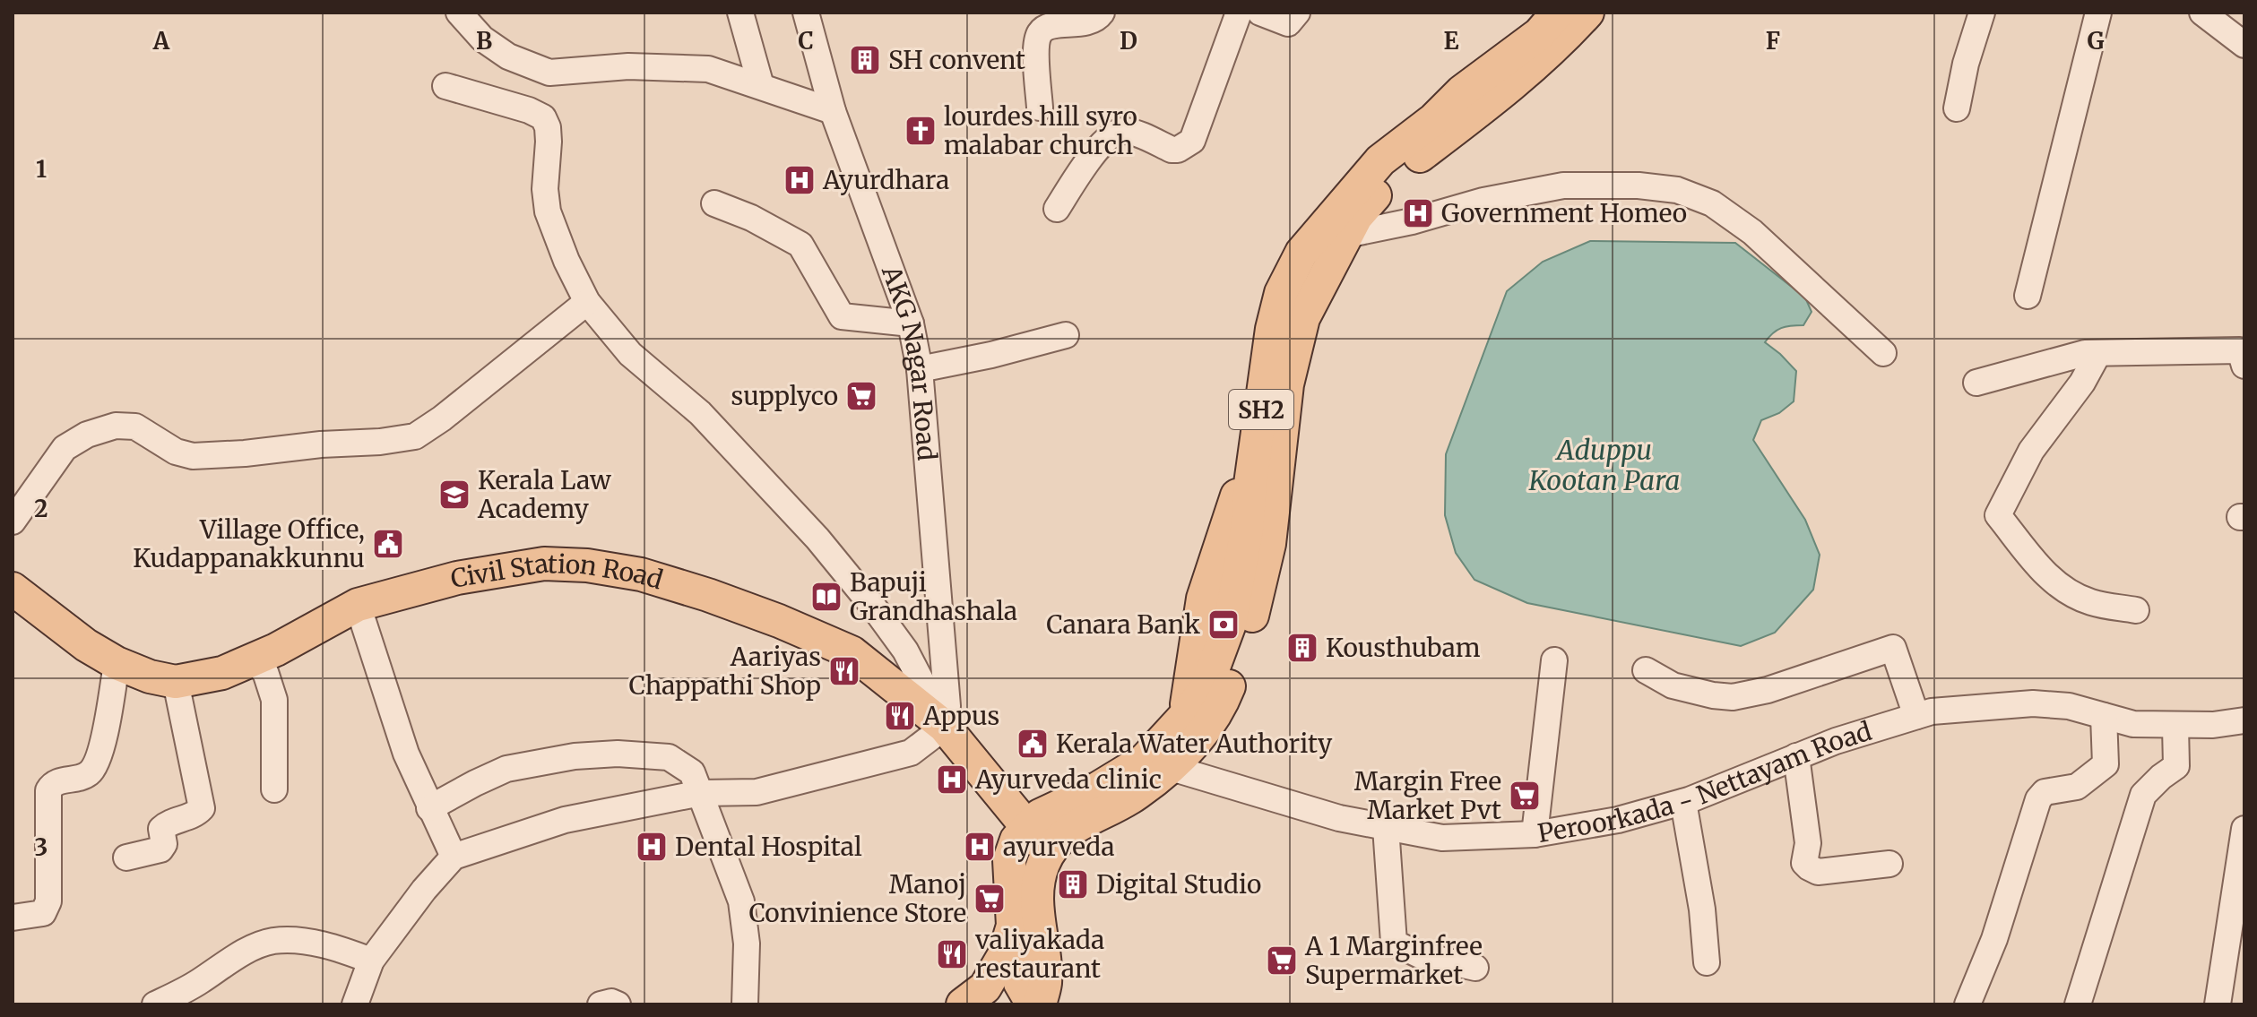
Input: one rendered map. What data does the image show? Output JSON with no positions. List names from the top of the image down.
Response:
{
  "streets": {
    "main road": ["SH2", "Civil Station Road"],
    "street": ["AKG Nagar Road", "Peroorkada - Nettayam Road"]
  },
  "crossings": [
    ["AKG Nagar Road", "Civil Station Road"],
    ["SH2", "Civil Station Road"],
    ["SH2", "Peroorkada - Nettayam Road"]
  ],
  "water": ["Aduppu Kootan Para"],
  "places": {
    "building": ["SH convent", "Kousthubam", "Digital Studio"],
    "church": ["lourdes hill syro malabar church"],
    "hospital": [
      "Ayurdhara",
      "Government Homeo",
      "Ayurveda clinic",
      "Dental Hospital",
      "ayurveda"
    ],
    "supermarket": [
      "supplyco",
      "Margin Free Market Pvt",
      "Manoj Convinience Store",
      "A 1 Marginfree Supermarket"
    ],
    "school or university": ["Kerala Law Academy"],
    "public building": ["Village Office, Kudappanakkunnu", "Kerala Water Authority"],
    "library": ["Bapuji Grandhashala"],
    "bank": ["Canara Bank"],
    "restaurant": ["Aariyas Chappathi Shop", "Appus", "valiyakada restaurant"]
  },
  "grid": {
    "columns": [
      "A",
      "B",
      "C",
      "D",
      "E",
      "F",
      "G"
    ],
    "rows": ["1", "2", "3"]
  }
}
